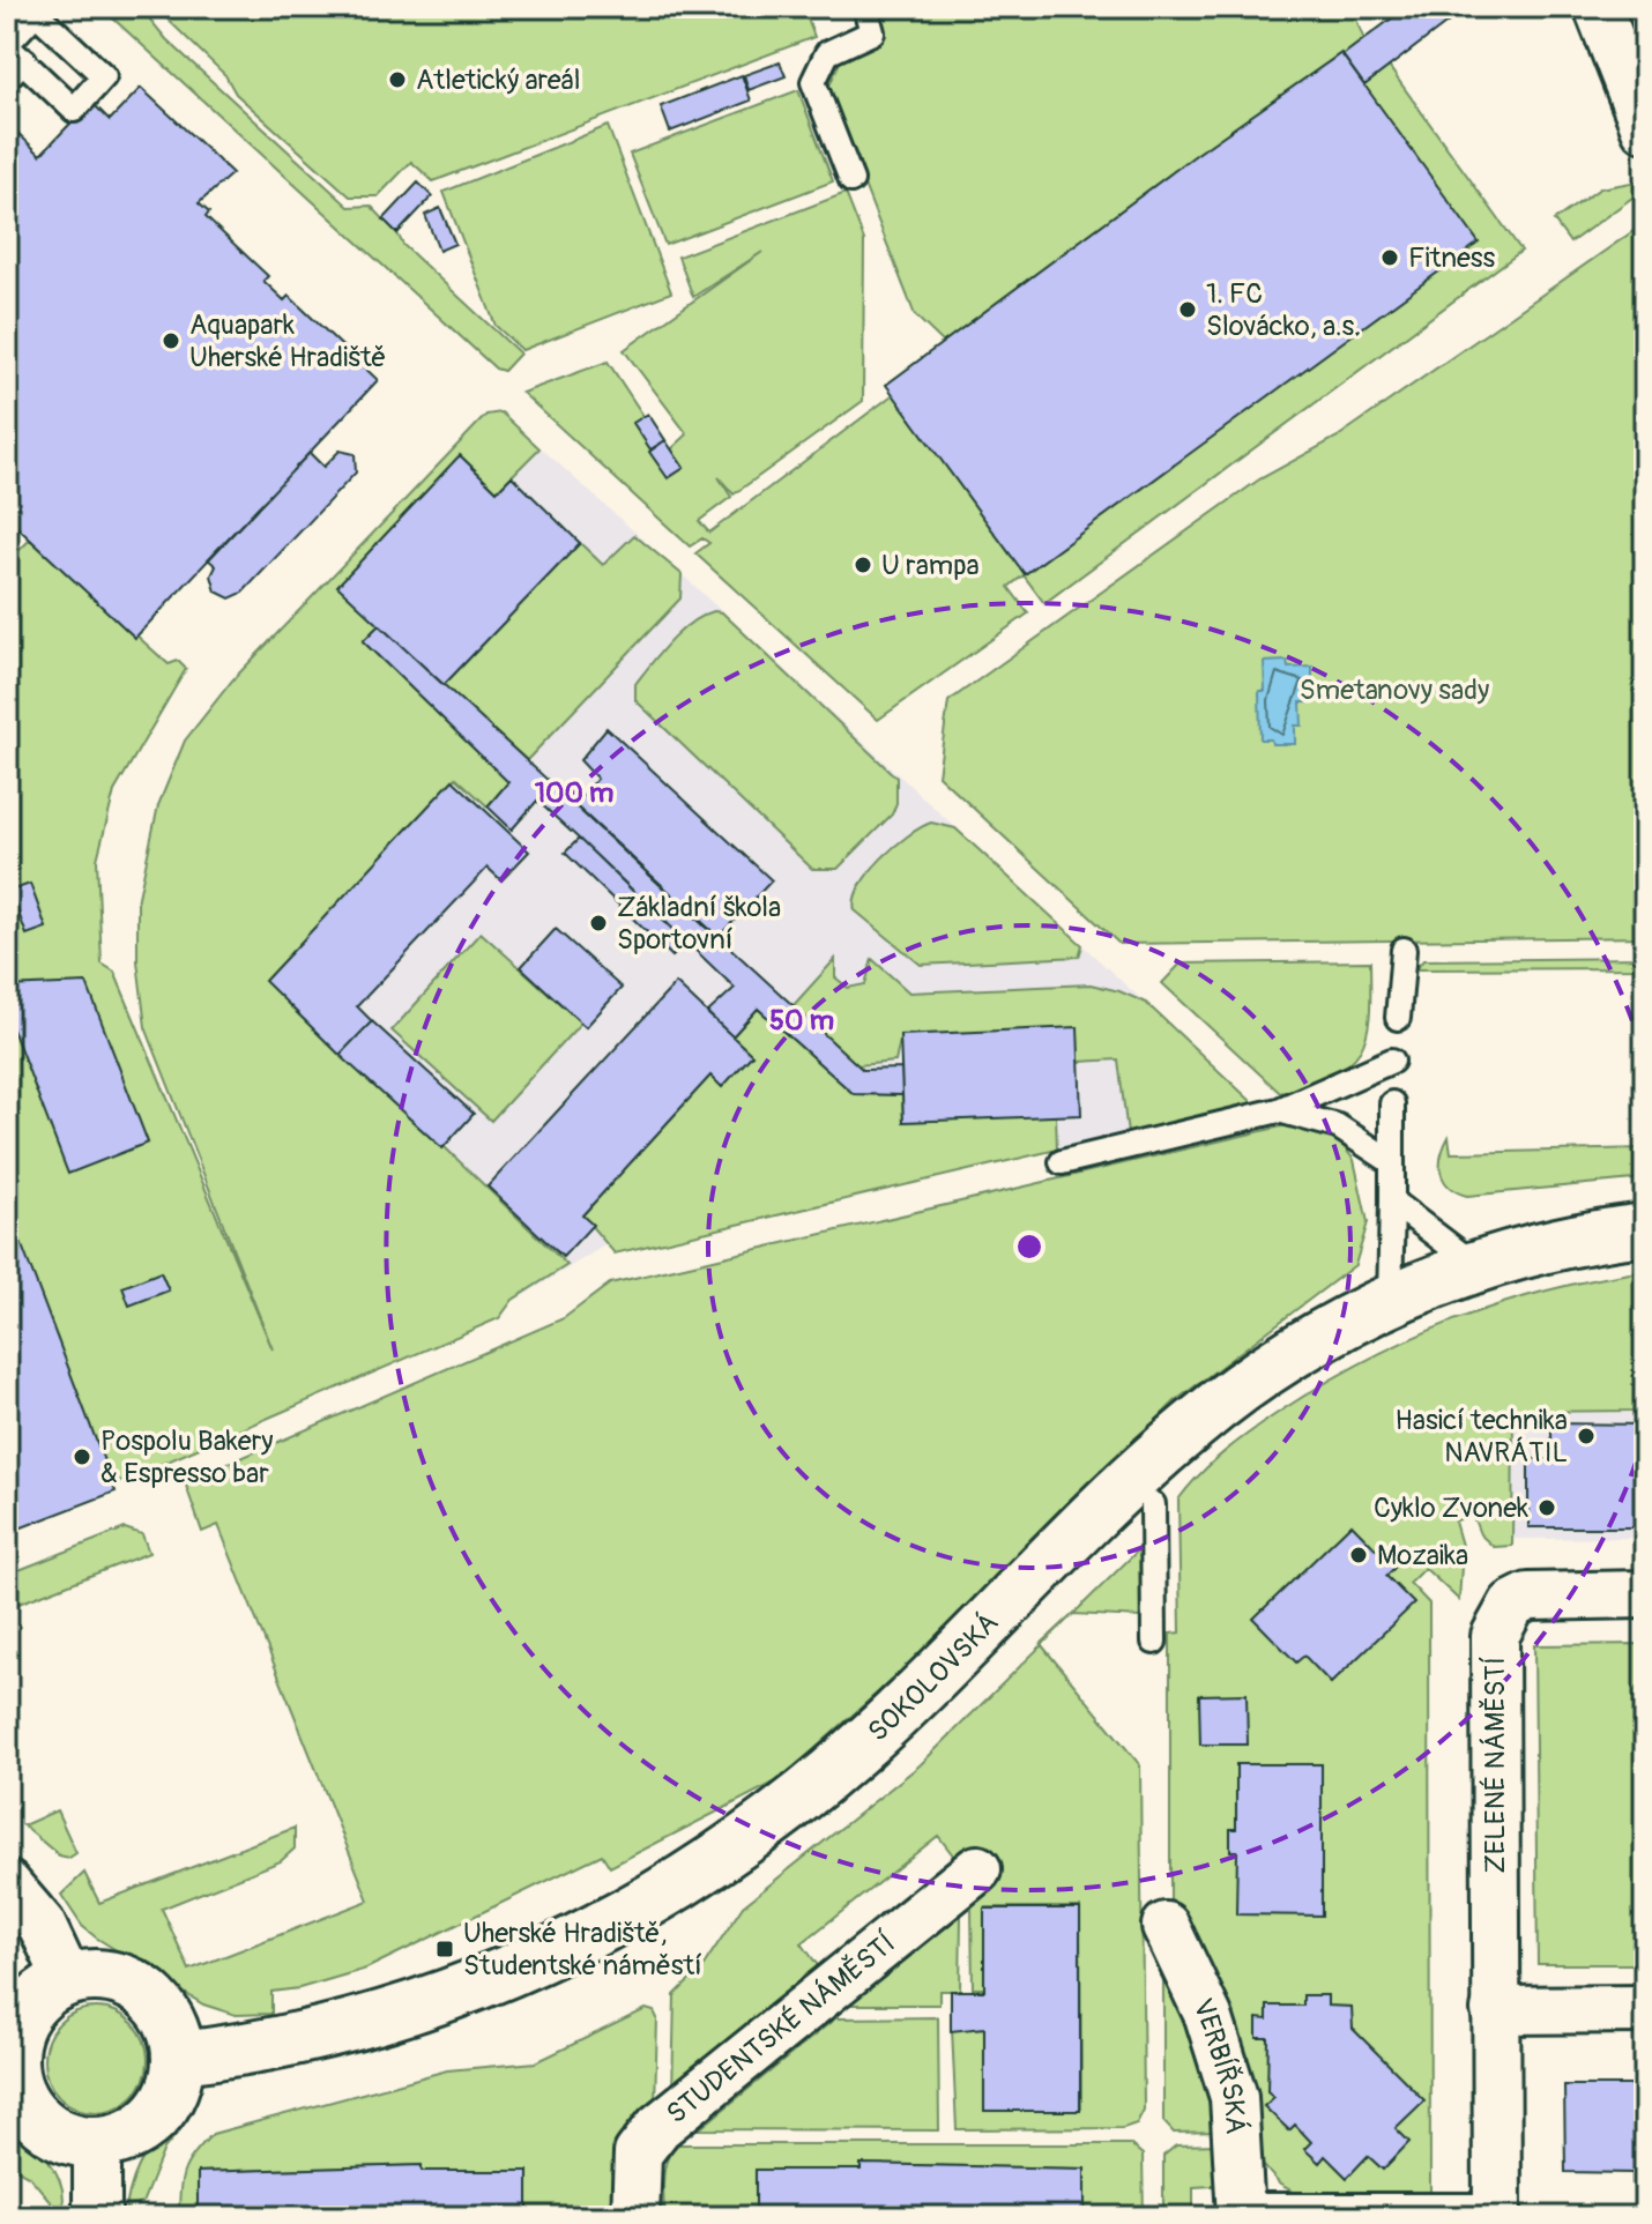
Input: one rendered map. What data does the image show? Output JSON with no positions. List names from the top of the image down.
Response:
{
  "streets": {
    "main road": ["SOKOLOVSKÁ"],
    "street": ["ZELENÉ NÁMĚSTÍ", "STUDENTSKÉ NÁMĚSTÍ", "VERBÍŘSKÁ"]
  },
  "crossings": [
    ["ZELENÉ NÁMĚSTÍ", "VERBÍŘSKÁ"]
  ],
  "parks": ["Smetanovy sady"],
  "places": {
    "other": [
      "Atletický areál",
      "Fitness",
      "1. FC Slovácko, a.s.",
      "Aquapark Uherské Hradiště",
      "U rampa",
      "Základní škola Sportovní",
      "Hasicí technika NAVRÁTIL",
      "Pospolu Bakery & Espresso bar",
      "Cyklo Zvonek",
      "Mozaika"
    ],
    "transit": ["Uherské Hradiště, Studentské náměstí"]
  },
  "rings": ["100 m", "50 m"]
}
